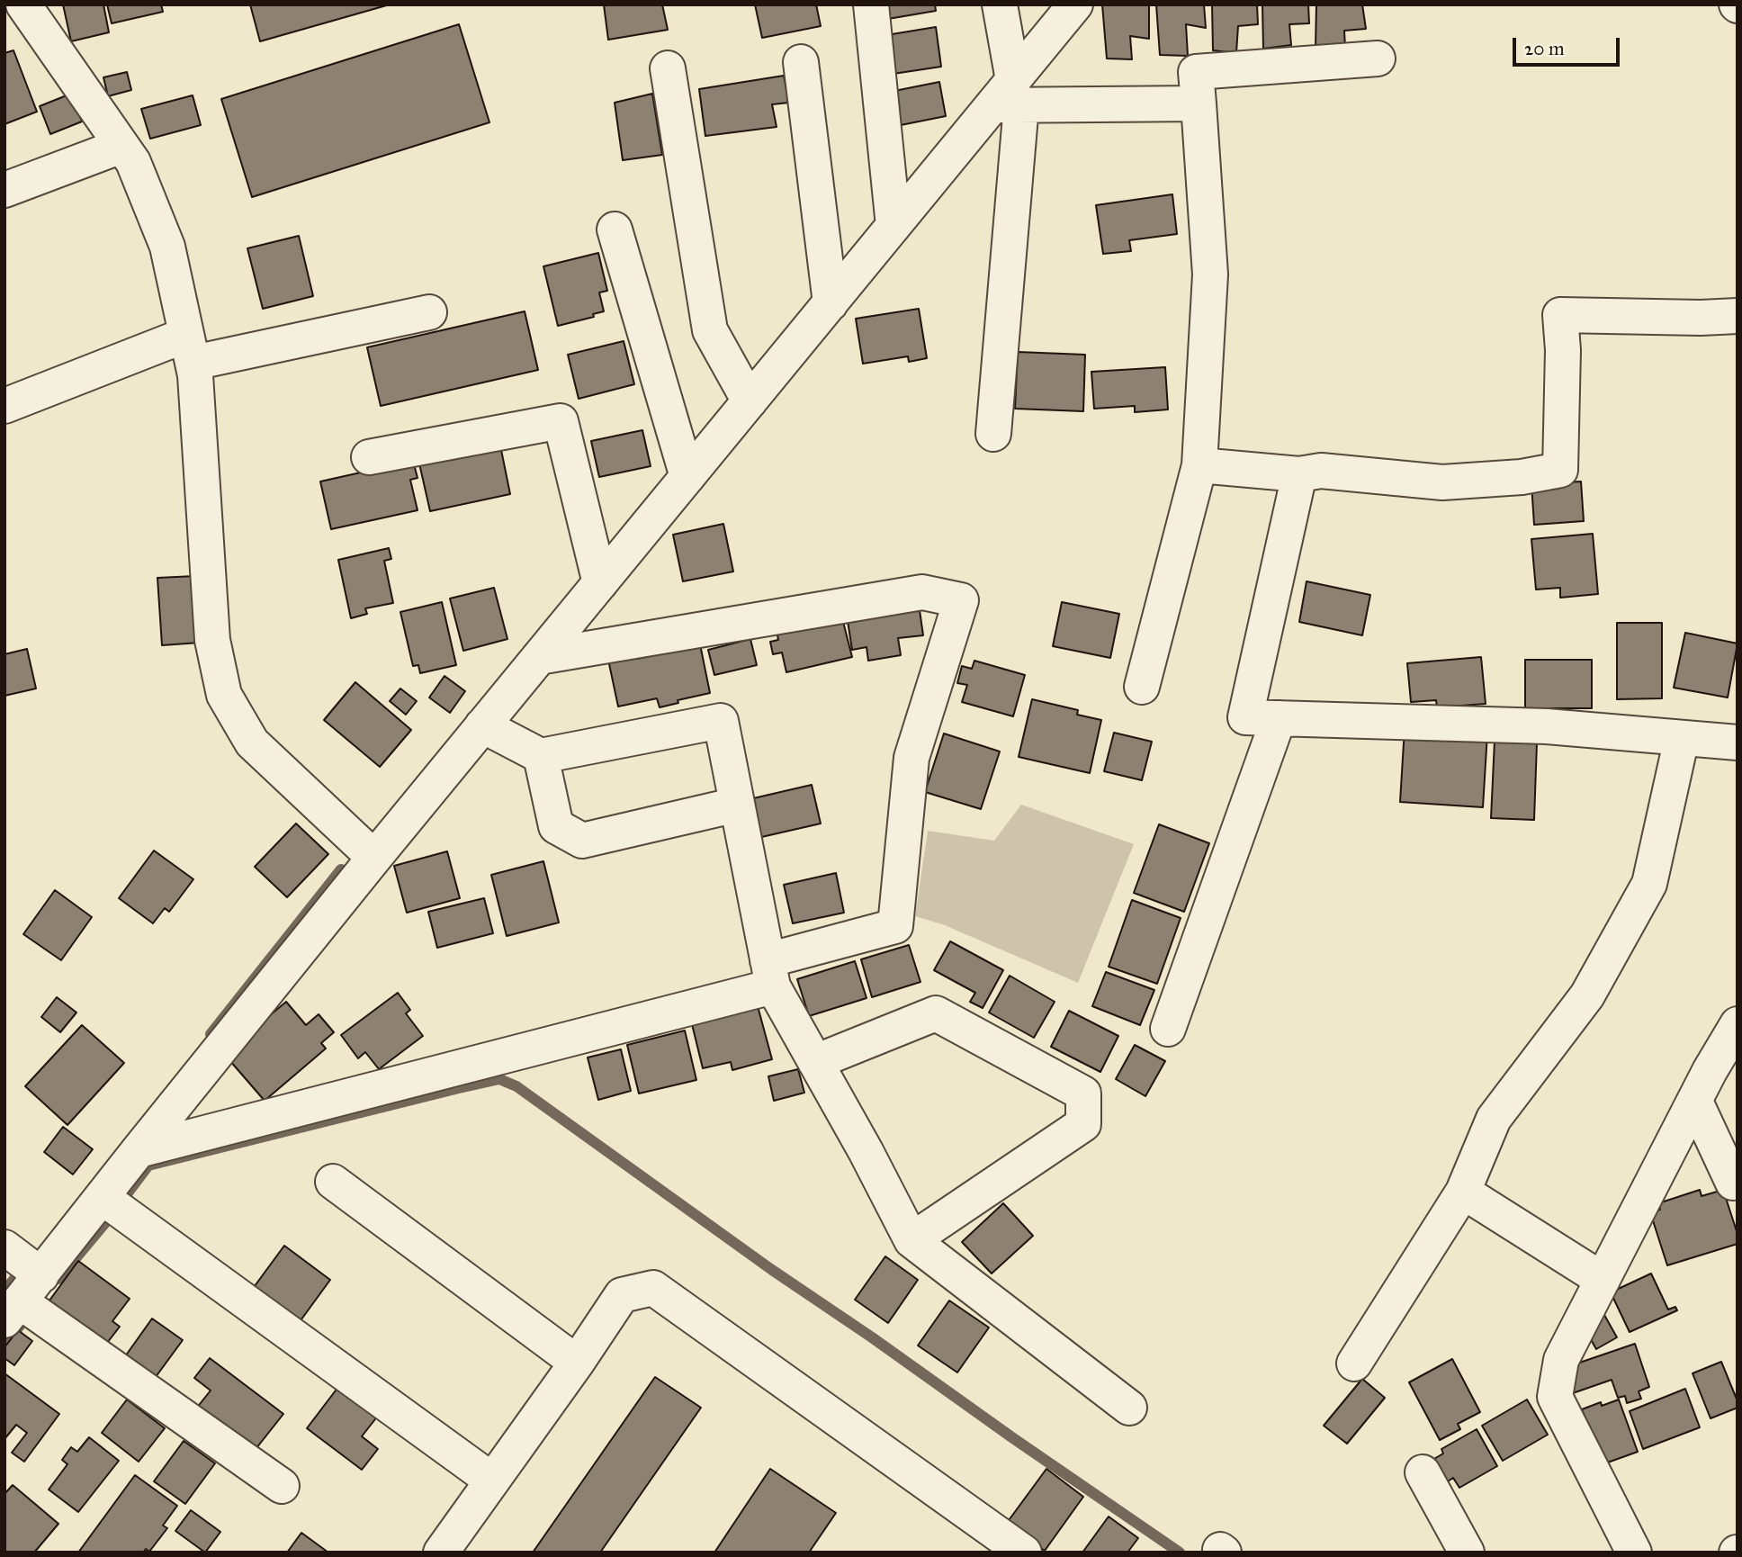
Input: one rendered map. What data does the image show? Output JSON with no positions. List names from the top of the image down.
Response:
{
  "scale_bar": "20 m"
}
